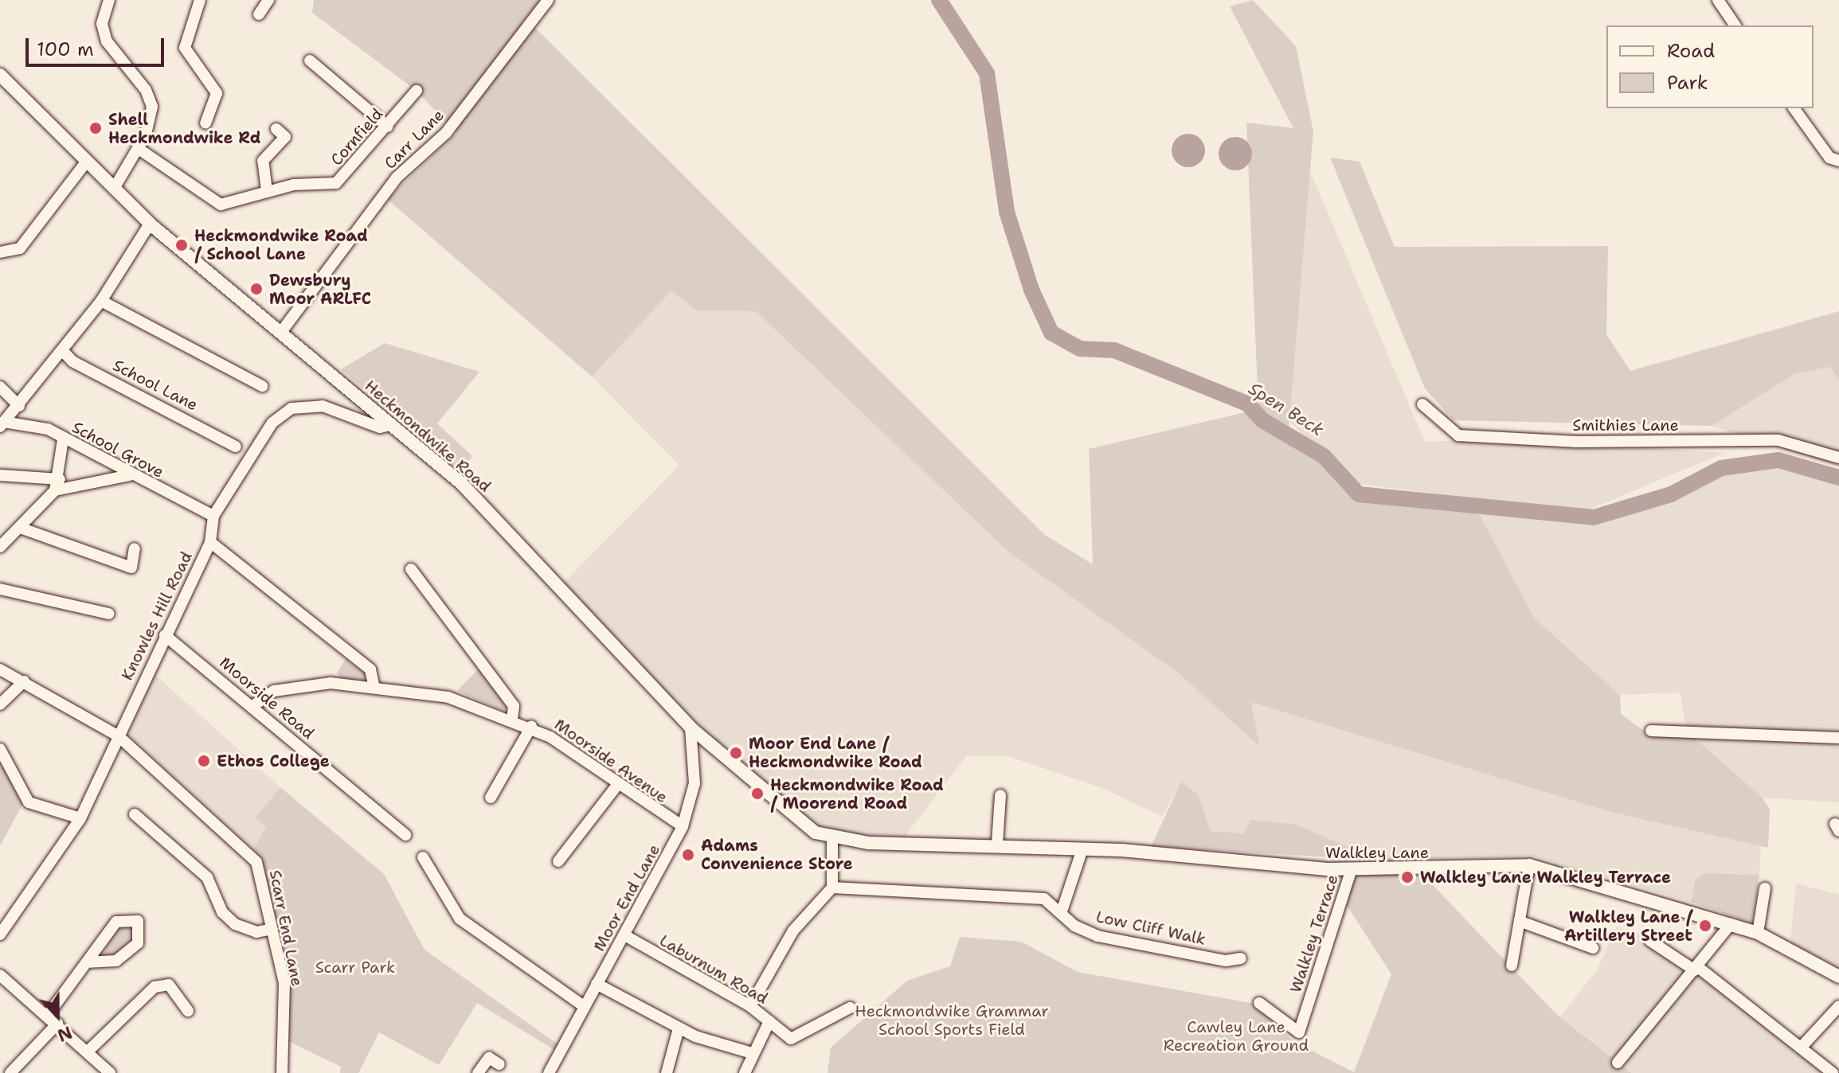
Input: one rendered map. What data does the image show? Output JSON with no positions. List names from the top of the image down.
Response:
{
  "streets": {
    "main road": ["Heckmondwike Road", "Walkley Lane"],
    "street": [
      "Cornfield",
      "Carr Lane",
      "School Lane",
      "Smithies Lane",
      "School Grove",
      "Knowles Hill Road",
      "Moorside Road",
      "Moorside Avenue",
      "Moor End Lane",
      "Scarr End Lane",
      "Low Cliff Walk",
      "Walkley Terrace",
      "Laburnum Road"
    ]
  },
  "crossings": [
    ["Carr Lane", "Heckmondwike Road"],
    ["Heckmondwike Road", "Knowles Hill Road"],
    ["Heckmondwike Road", "Walkley Lane"],
    ["Heckmondwike Road", "Moor End Lane"],
    ["School Grove", "Knowles Hill Road"],
    ["Knowles Hill Road", "Moorside Road"],
    ["Knowles Hill Road", "Scarr End Lane"],
    ["Moorside Road", "Moorside Avenue"],
    ["Moorside Avenue", "Moor End Lane"],
    ["Walkley Lane", "Walkley Terrace"],
    ["Moor End Lane", "Laburnum Road"]
  ],
  "water": ["Spen Beck"],
  "parks": ["Scarr Park", "Heckmondwike Grammar School Sports Field", "Cawley Lane Recreation Ground"],
  "places": [
    "Shell Heckmondwike Rd",
    "Heckmondwike Road / School Lane",
    "Dewsbury Moor ARLFC",
    "Moor End Lane / Heckmondwike Road",
    "Ethos College",
    "Heckmondwike Road / Moorend Road",
    "Adams Convenience Store",
    "Walkley Lane Walkley Terrace",
    "Walkley Lane / Artillery Street"
  ],
  "legend": ["Road", "Park"],
  "scale_bar": "100 m",
  "north": "bottom"
}
